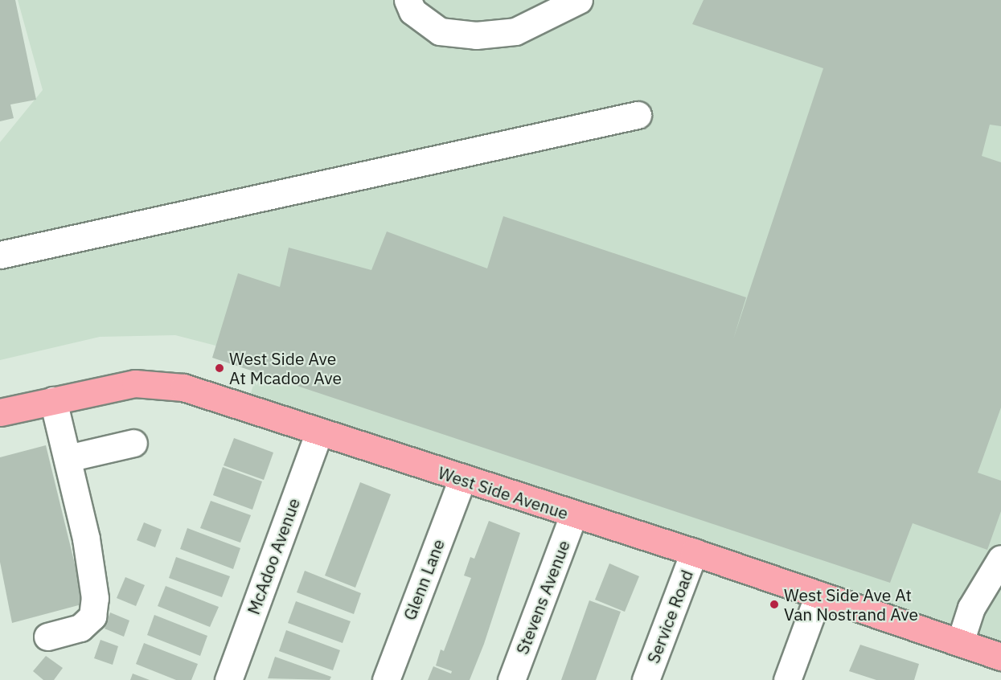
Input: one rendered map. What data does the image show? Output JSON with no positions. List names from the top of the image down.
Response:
{
  "streets": {
    "main road": ["West Side Avenue"],
    "street": [
      "McAdoo Avenue",
      "Glenn Lane",
      "Stevens Avenue",
      "Service Road"
    ]
  },
  "crossings": [
    ["West Side Avenue", "McAdoo Avenue"],
    ["West Side Avenue", "Glenn Lane"],
    ["West Side Avenue", "Stevens Avenue"],
    ["West Side Avenue", "Service Road"]
  ],
  "places": ["West Side Ave At Mcadoo Ave", "West Side Ave At Van Nostrand Ave"]
}
